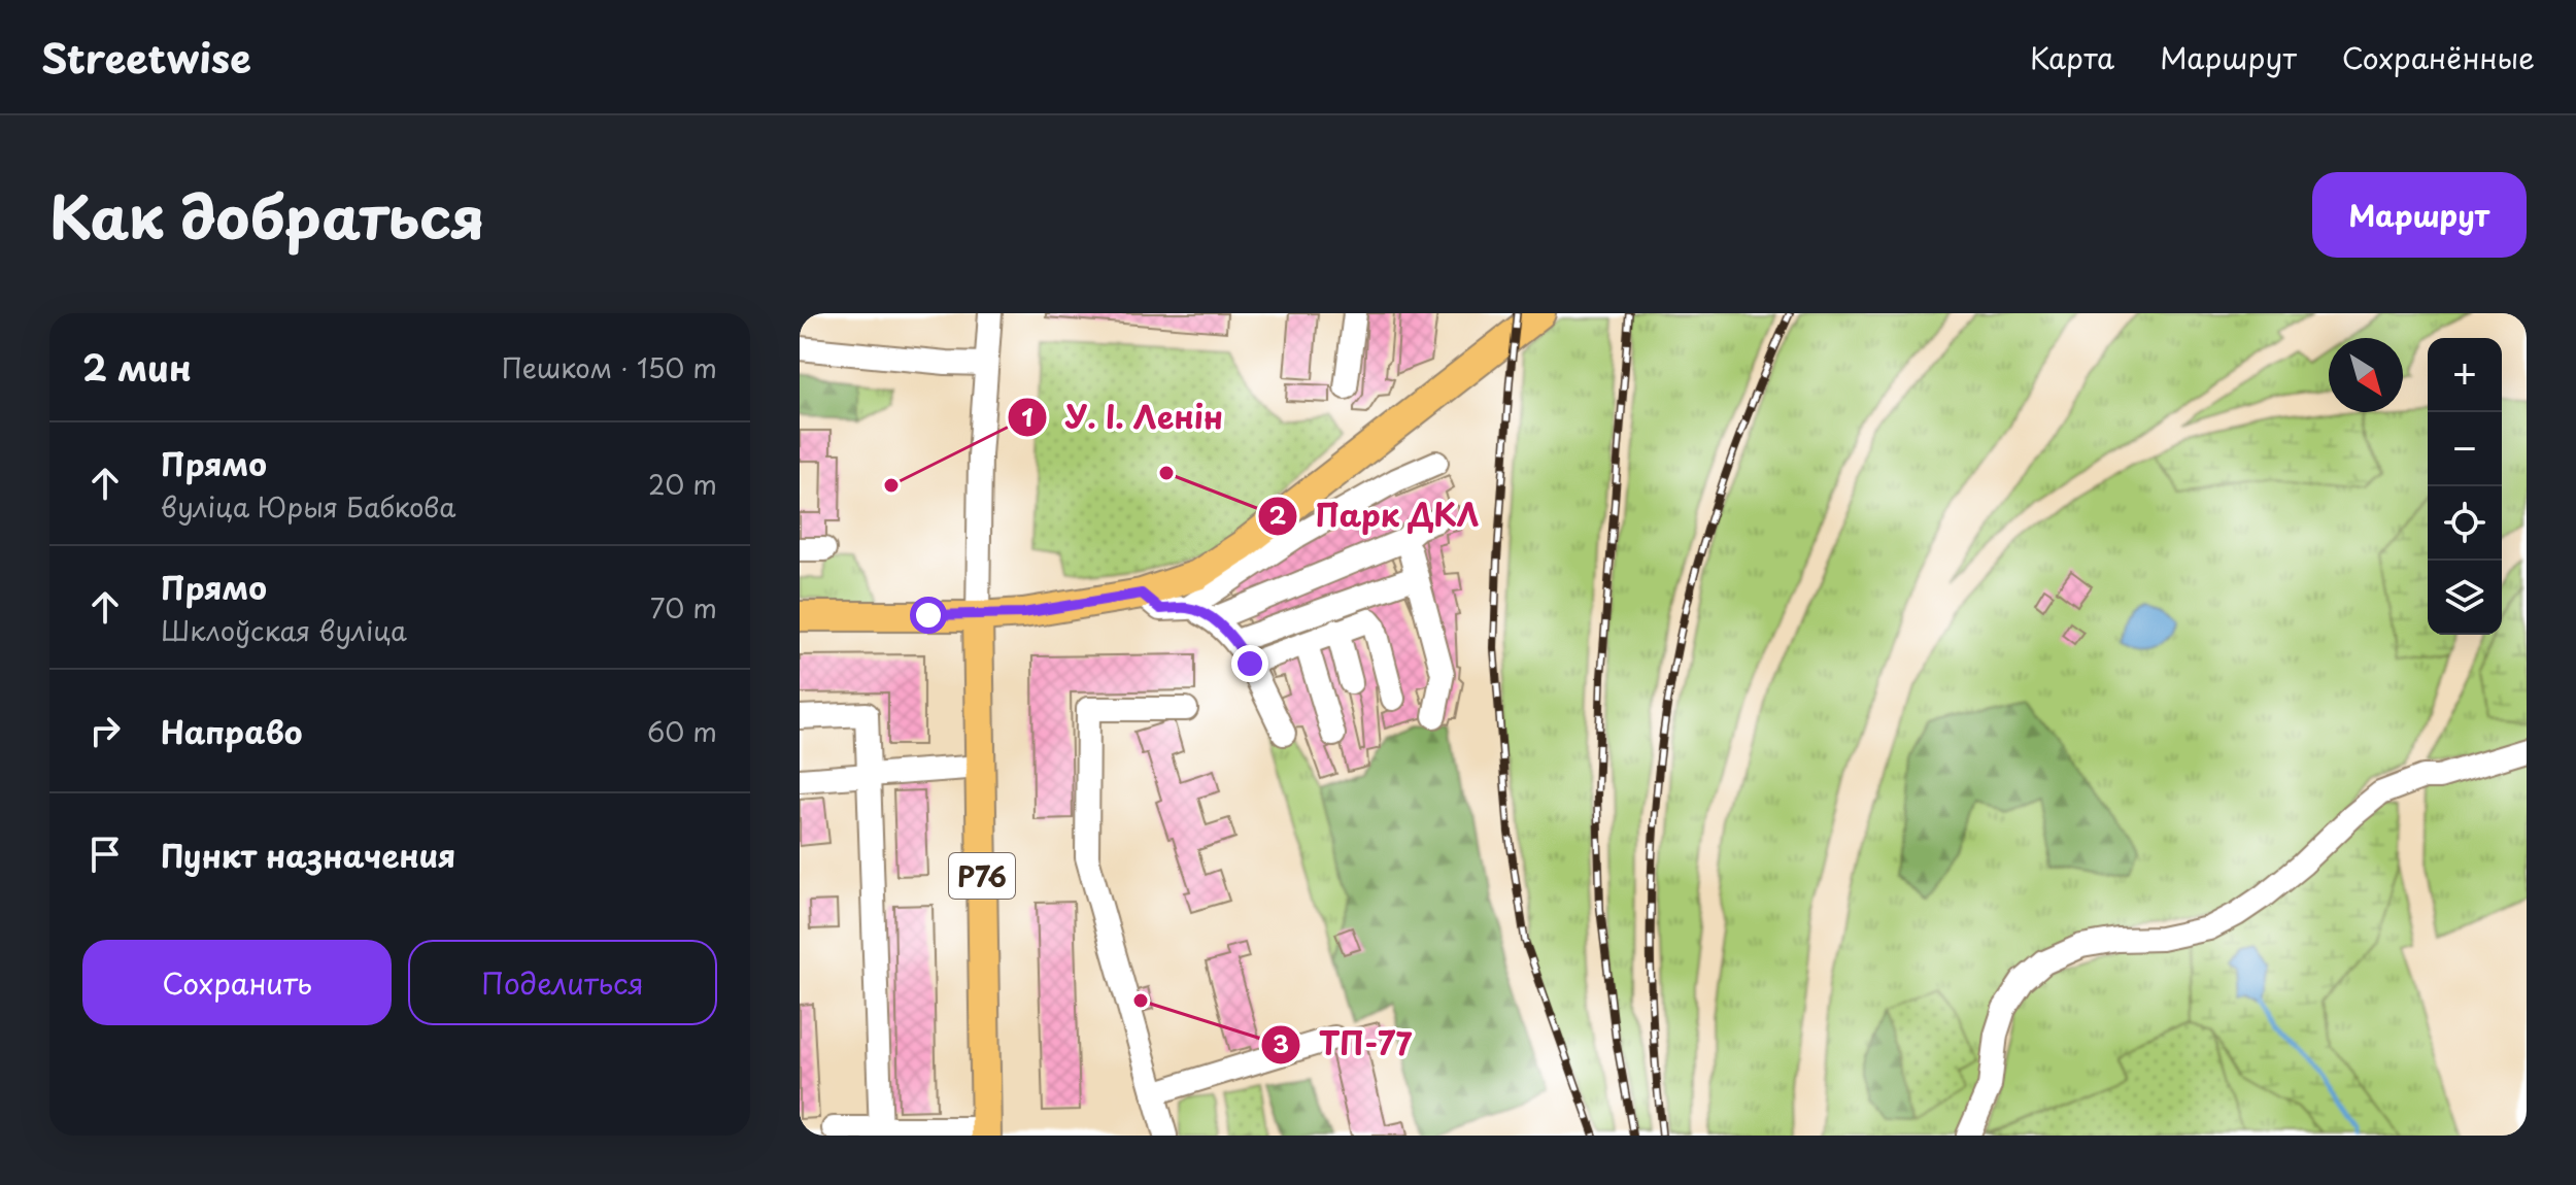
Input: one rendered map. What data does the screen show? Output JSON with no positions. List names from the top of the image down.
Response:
{
  "streets": {
    "main road": ["Р76"]
  },
  "places": ["Парк ДКЛ", "У. І. Ленін", "ТП-77"],
  "north": "bottom right",
  "page": {
    "header": "Streetwise",
    "nav": ["Карта", "Маршрут", "Сохранённые"],
    "title": "Как добраться",
    "buttons": [
      "Маршрут",
      ["Сохранить", "Поделиться"]
    ],
    "heading": ["2 мин", "Пешком · 150 m"],
    "map_buttons": ["+", "−"],
    "list": [
      ["Прямо", "вуліца Юрыя Бабкова", "20 m"],
      ["Прямо", "Шклоўская вуліца", "70 m"],
      ["Направо", "60 m"],
      "Пункт назначения"
    ]
  }
}
